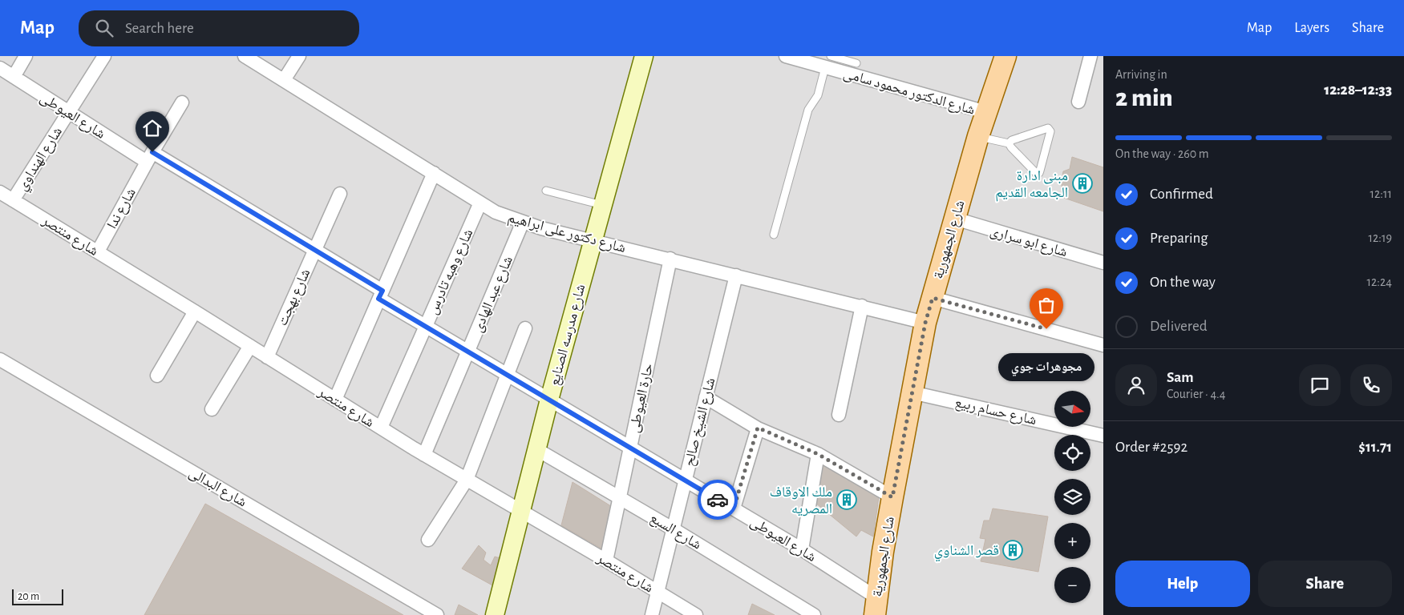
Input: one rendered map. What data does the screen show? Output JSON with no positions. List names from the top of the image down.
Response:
{
  "streets": {
    "main road": ["شارع الجمهورية"],
    "street": [
      "شارع الدكتور محمود سامى",
      "شارع العيوطى",
      "شارع الهنداوي",
      "شارع ندا",
      "شارع دكتور على ابراهيم",
      "شارع منتصر",
      "شارع ابو سرارى",
      "شارع وهبه تادرس",
      "شارع عبد الهادى",
      "شارع بهجت",
      "شارع مدرسه الصنايع",
      "حارة العيوطى",
      "شارع حسام ربيع",
      "شارع الشيخ صالح",
      "شارع البدالى",
      "شارع السبع"
    ]
  },
  "crossings": [
    ["شارع الدكتور محمود سامى", "شارع الجمهورية"],
    ["شارع العيوطى", "شارع الهنداوي"],
    ["شارع العيوطى", "شارع ندا"],
    ["شارع العيوطى", "شارع الجمهورية"],
    ["شارع العيوطى", "شارع وهبه تادرس"],
    ["شارع العيوطى", "شارع عبد الهادى"],
    ["شارع العيوطى", "شارع بهجت"],
    ["شارع العيوطى", "شارع مدرسه الصنايع"],
    ["شارع العيوطى", "حارة العيوطى"],
    ["شارع العيوطى", "شارع الشيخ صالح"],
    ["شارع الهنداوي", "شارع منتصر"],
    ["شارع ندا", "شارع منتصر"],
    ["شارع دكتور على ابراهيم", "شارع الجمهورية"],
    ["شارع دكتور على ابراهيم", "شارع وهبه تادرس"],
    ["شارع دكتور على ابراهيم", "شارع عبد الهادى"],
    ["شارع دكتور على ابراهيم", "شارع مدرسه الصنايع"],
    ["شارع دكتور على ابراهيم", "حارة العيوطى"],
    ["شارع دكتور على ابراهيم", "شارع الشيخ صالح"],
    ["شارع منتصر", "شارع وهبه تادرس"],
    ["شارع منتصر", "شارع عبد الهادى"],
    ["شارع منتصر", "شارع بهجت"],
    ["شارع منتصر", "شارع مدرسه الصنايع"],
    ["شارع منتصر", "حارة العيوطى"],
    ["شارع منتصر", "شارع الشيخ صالح"],
    ["شارع الجمهورية", "شارع ابو سرارى"],
    ["شارع الجمهورية", "شارع حسام ربيع"],
    ["شارع مدرسه الصنايع", "شارع السبع"],
    ["حارة العيوطى", "شارع السبع"],
    ["شارع الشيخ صالح", "شارع السبع"]
  ],
  "places": {
    "building": ["مبنى ادارة الجامعه القديم", "ملك الاوقاف المصريه", "قصر الشناوي"],
    "other": ["مجوهرات جوي"]
  },
  "scale_bar": "20 m",
  "north": "right",
  "page": {
    "header": "Map",
    "search": "Search here",
    "nav": ["Map", "Layers", "Share"],
    "heading": ["2 min", "Arriving in", "12:28–12:33"],
    "panel": [
      "Sam",
      "Courier · 4.4",
      "Order #2592",
      "$11.71"
    ],
    "bar": "On the way · 260 m",
    "list": [
      ["Confirmed", "12:11"],
      ["Preparing", "12:19"],
      ["On the way", "12:24"],
      "Delivered"
    ],
    "bubble": "مجوهرات جوي",
    "map_buttons": ["+", "−"],
    "buttons": ["Help", "Share"],
    "scale": "20 m"
  }
}
